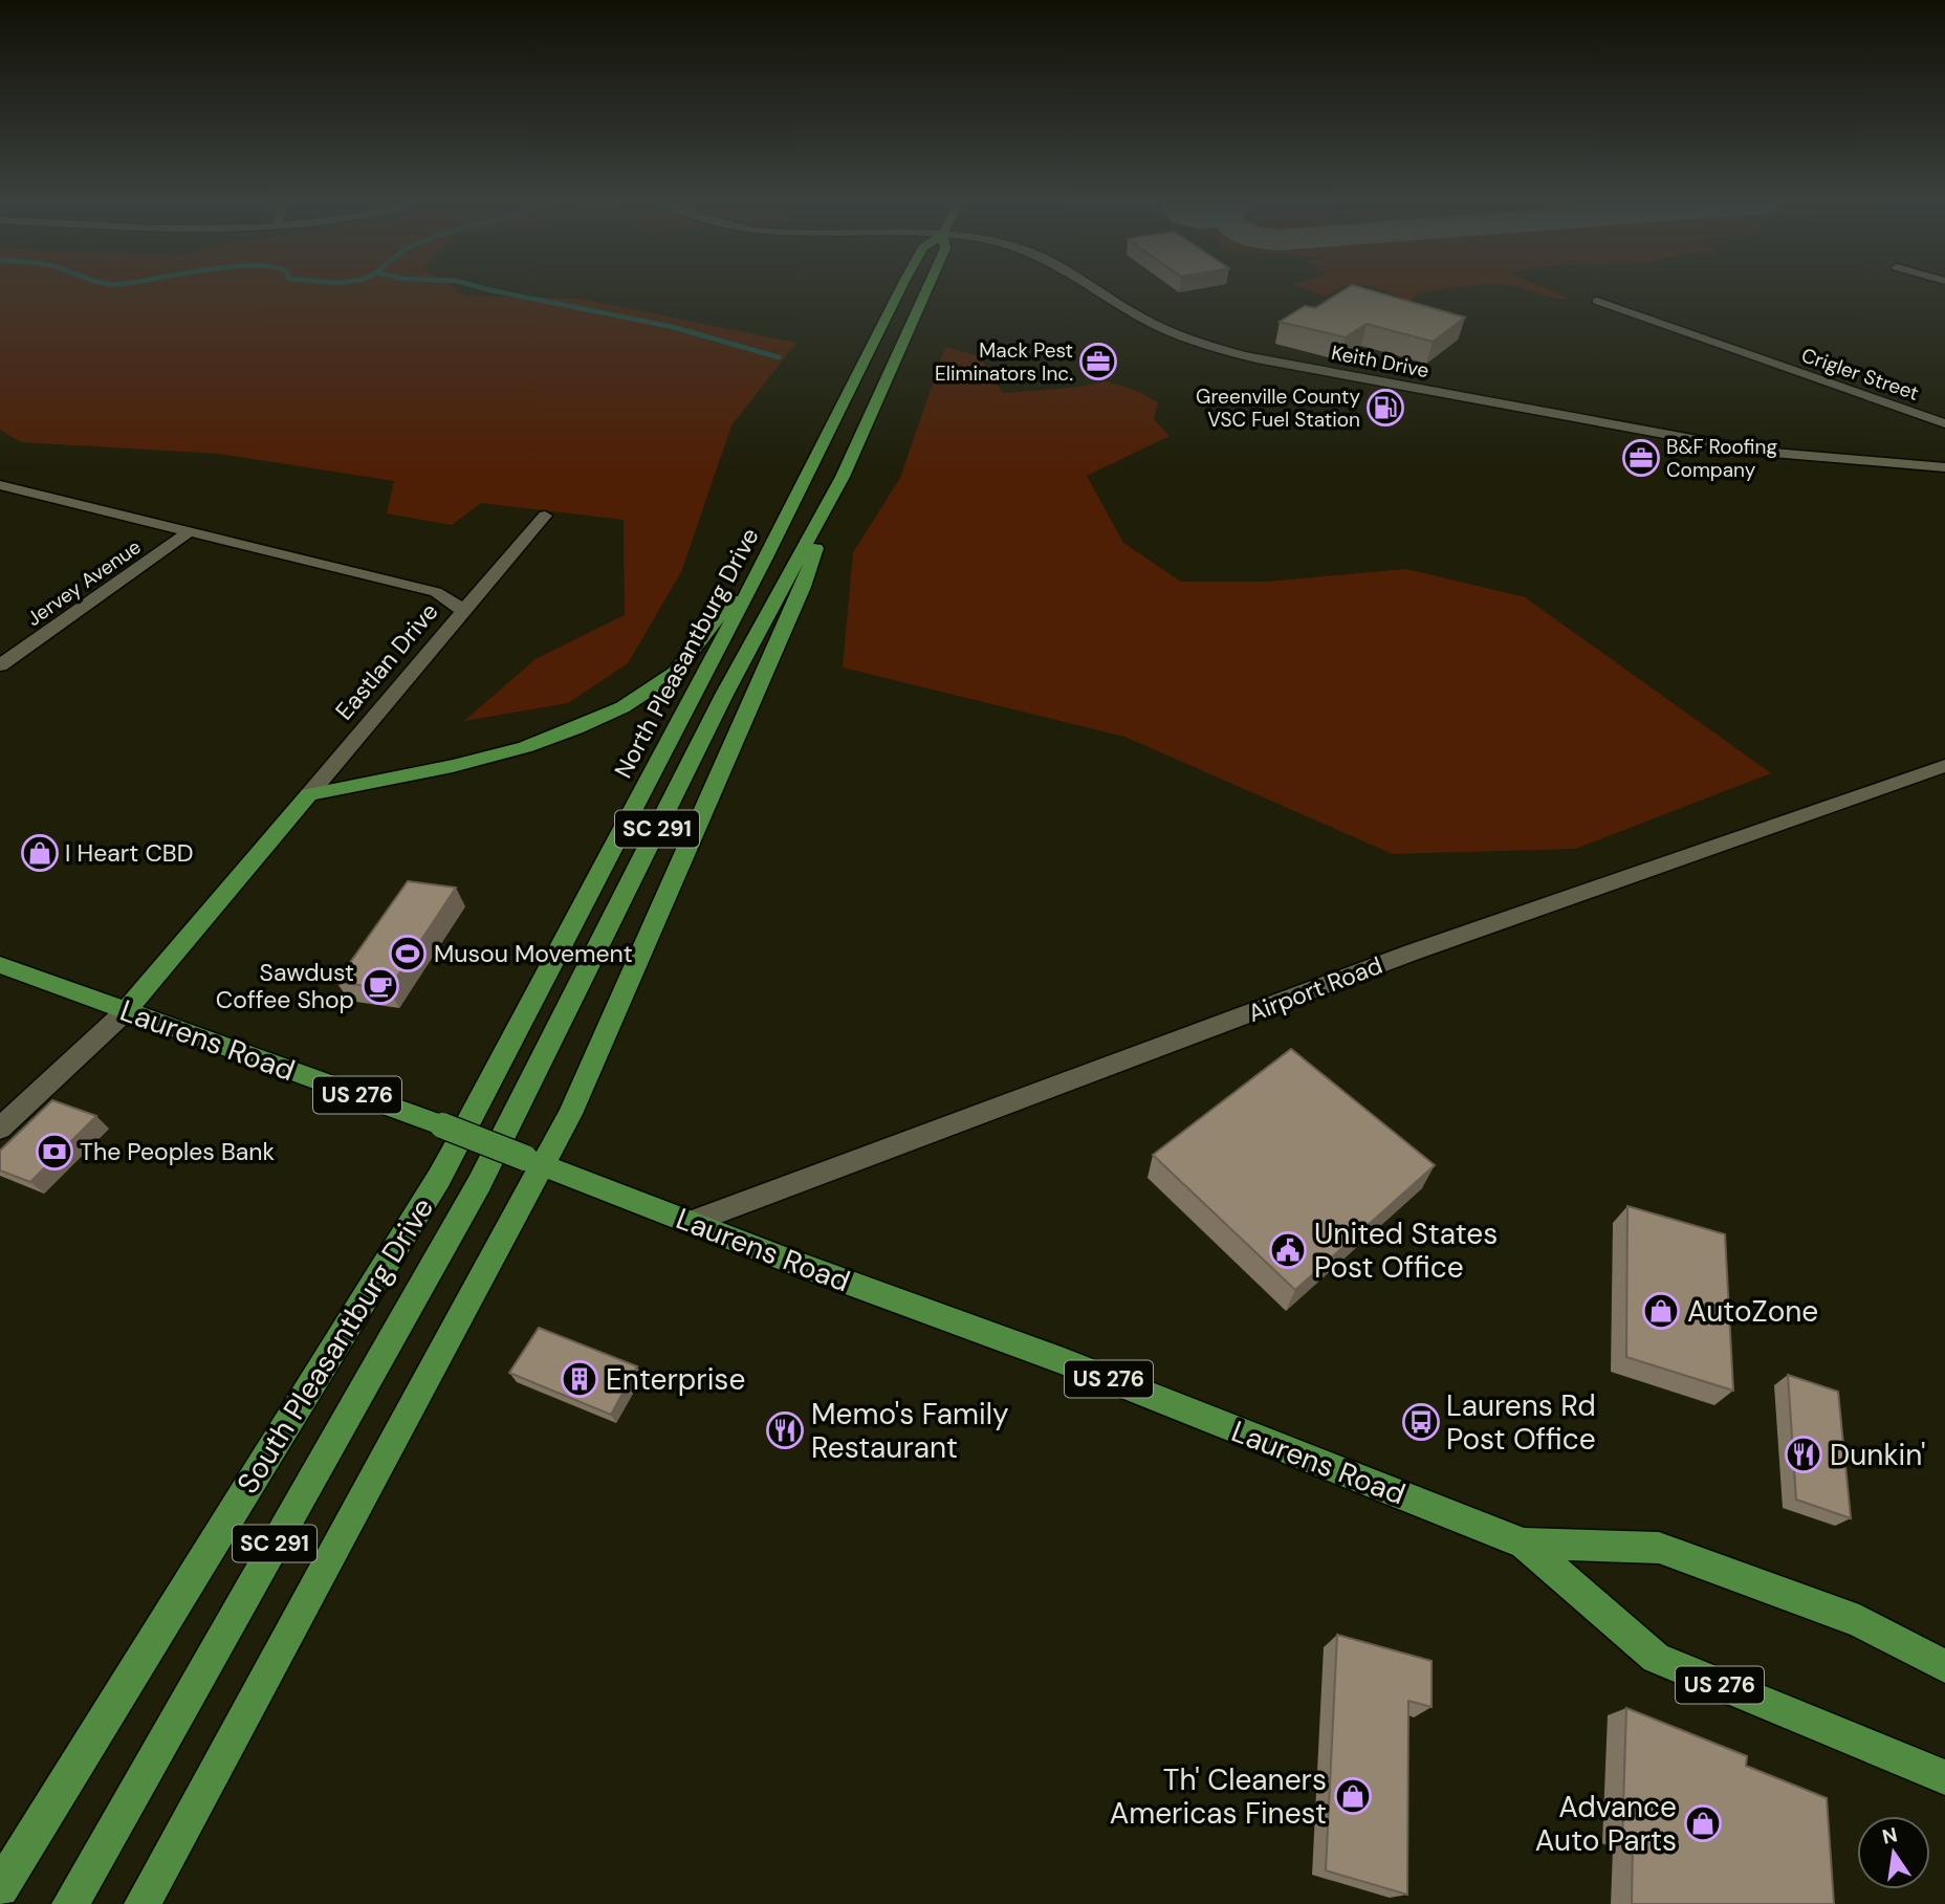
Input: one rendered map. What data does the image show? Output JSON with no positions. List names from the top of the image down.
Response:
{
  "streets": {
    "main road": [
      "North Pleasantburg Drive",
      "Eastlan Drive",
      "SC 291",
      "Laurens Road",
      "US 276",
      "South Pleasantburg Drive"
    ],
    "street": [
      "Keith Drive",
      "Crigler Street",
      "Jervey Avenue",
      "Airport Road"
    ]
  },
  "crossings": [
    ["Jervey Avenue", "Eastlan Drive"],
    ["North Pleasantburg Drive", "South Pleasantburg Drive"],
    ["Eastlan Drive", "Laurens Road"],
    ["Airport Road", "Laurens Road"]
  ],
  "places": {
    "office": ["Mack Pest Eliminators Inc.", "B&F Roofing Company"],
    "fuel station": ["Greenville County VSC Fuel Station"],
    "shop": [
      "I Heart CBD",
      "AutoZone",
      "Th' Cleaners Americas Finest",
      "Advance Auto Parts"
    ],
    "sports": ["Musou Movement"],
    "cafe": ["Sawdust Coffee Shop"],
    "bank": ["The Peoples Bank"],
    "public building": ["United States Post Office"],
    "building": ["Enterprise"],
    "bus stop": ["Laurens Rd Post Office"],
    "restaurant": ["Memo's Family Restaurant", "Dunkin'"]
  },
  "north": "top"
}
